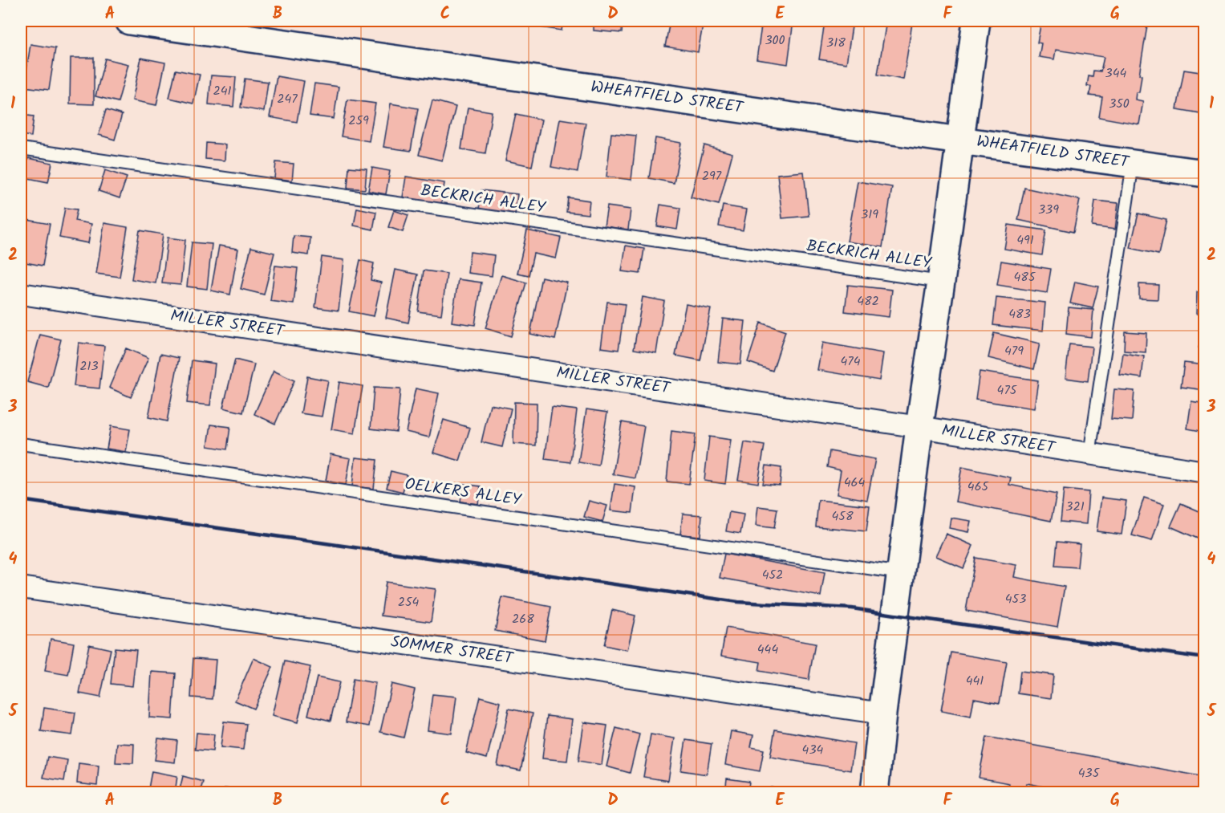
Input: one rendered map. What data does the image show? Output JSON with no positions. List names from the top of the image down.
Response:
{
  "streets": {
    "main road": ["WHEATFIELD STREET"],
    "street": ["MILLER STREET", "SOMMER STREET"],
    "lane": ["BECKRICH ALLEY", "OELKERS ALLEY"]
  },
  "house_numbers": [
    "300",
    "318",
    "344",
    "241",
    "247",
    "350",
    "259",
    "297",
    "339",
    "319",
    "491",
    "485",
    "482",
    "483",
    "479",
    "474",
    "213",
    "475",
    "464",
    "465",
    "321",
    "458",
    "452",
    "453",
    "254",
    "268",
    "444",
    "441",
    "434",
    "435"
  ],
  "grid": {
    "columns": [
      "A",
      "B",
      "C",
      "D",
      "E",
      "F",
      "G"
    ],
    "rows": [
      "1",
      "2",
      "3",
      "4",
      "5"
    ]
  }
}
